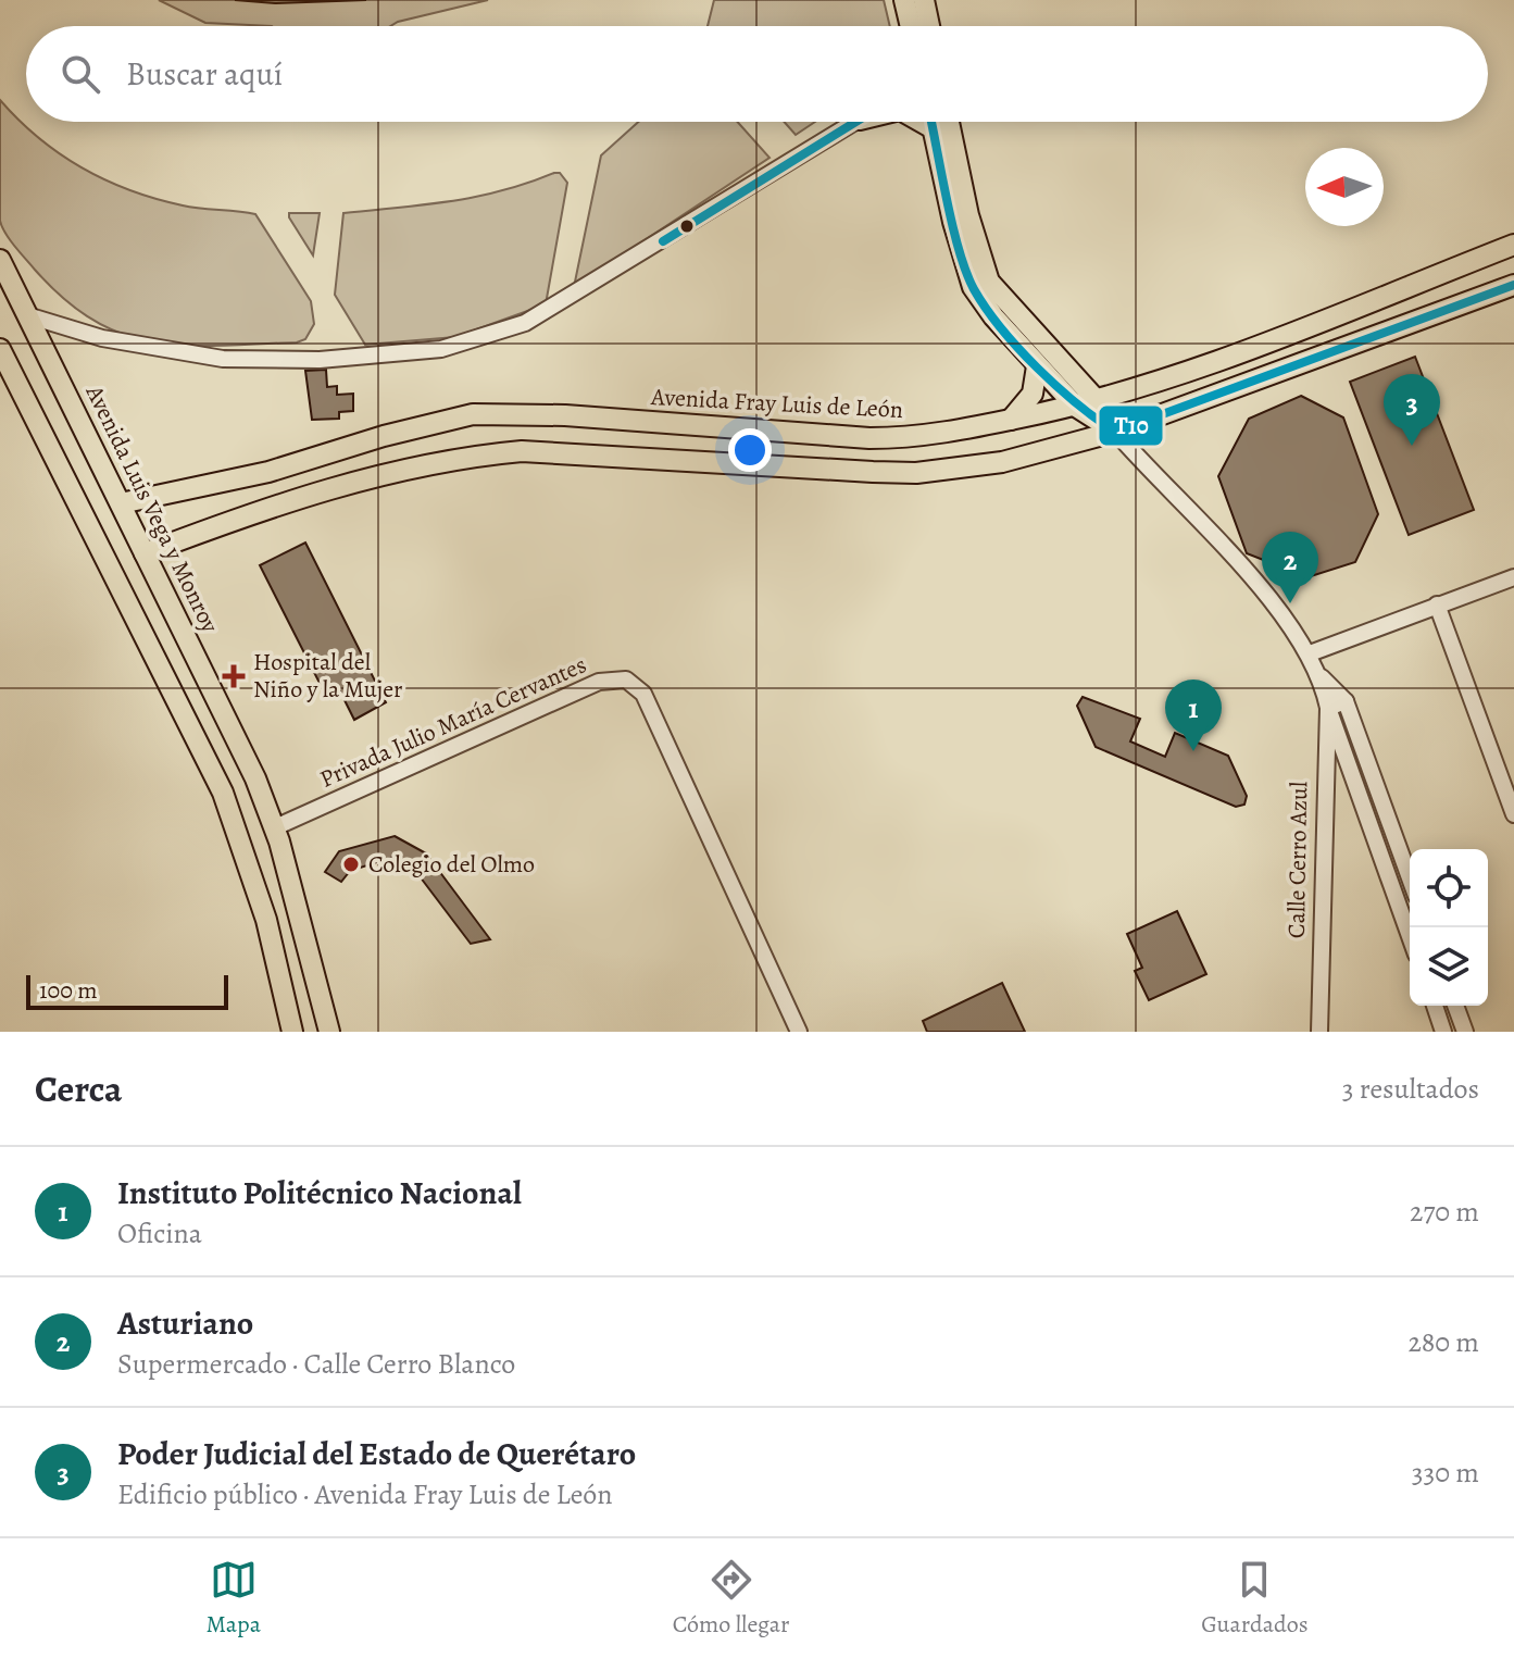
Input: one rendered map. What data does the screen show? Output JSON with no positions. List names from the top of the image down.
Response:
{
  "streets": {
    "main road": ["Avenida Fray Luis de León", "Avenida Luis Vega y Monroy"],
    "street": ["Privada Julio María Cervantes", "Calle Cerro Azul"]
  },
  "crossings": [
    ["Avenida Fray Luis de León", "Avenida Luis Vega y Monroy"],
    ["Avenida Luis Vega y Monroy", "Privada Julio María Cervantes"]
  ],
  "places": {
    "health": ["Hospital del Niño y la Mujer"],
    "other": ["Colegio del Olmo"]
  },
  "lines": ["transit line T10"],
  "scale_bar": "100 m",
  "north": "left",
  "page": {
    "search": "Buscar aquí",
    "pins": ["3", "2", "1"],
    "scale": "100 m",
    "heading": ["Cerca", "3 resultados"],
    "list": [
      {
        "mark": "1",
        "name": "Instituto Politécnico Nacional",
        "note": "Oficina",
        "value": "270 m"
      },
      {
        "mark": "2",
        "name": "Asturiano",
        "note": "Supermercado · Calle Cerro Blanco",
        "value": "280 m"
      },
      {
        "mark": "3",
        "name": "Poder Judicial del Estado de Querétaro",
        "note": "Edificio público · Avenida Fray Luis de León",
        "value": "330 m"
      }
    ],
    "nav": ["Mapa", "Cómo llegar", "Guardados"]
  }
}
